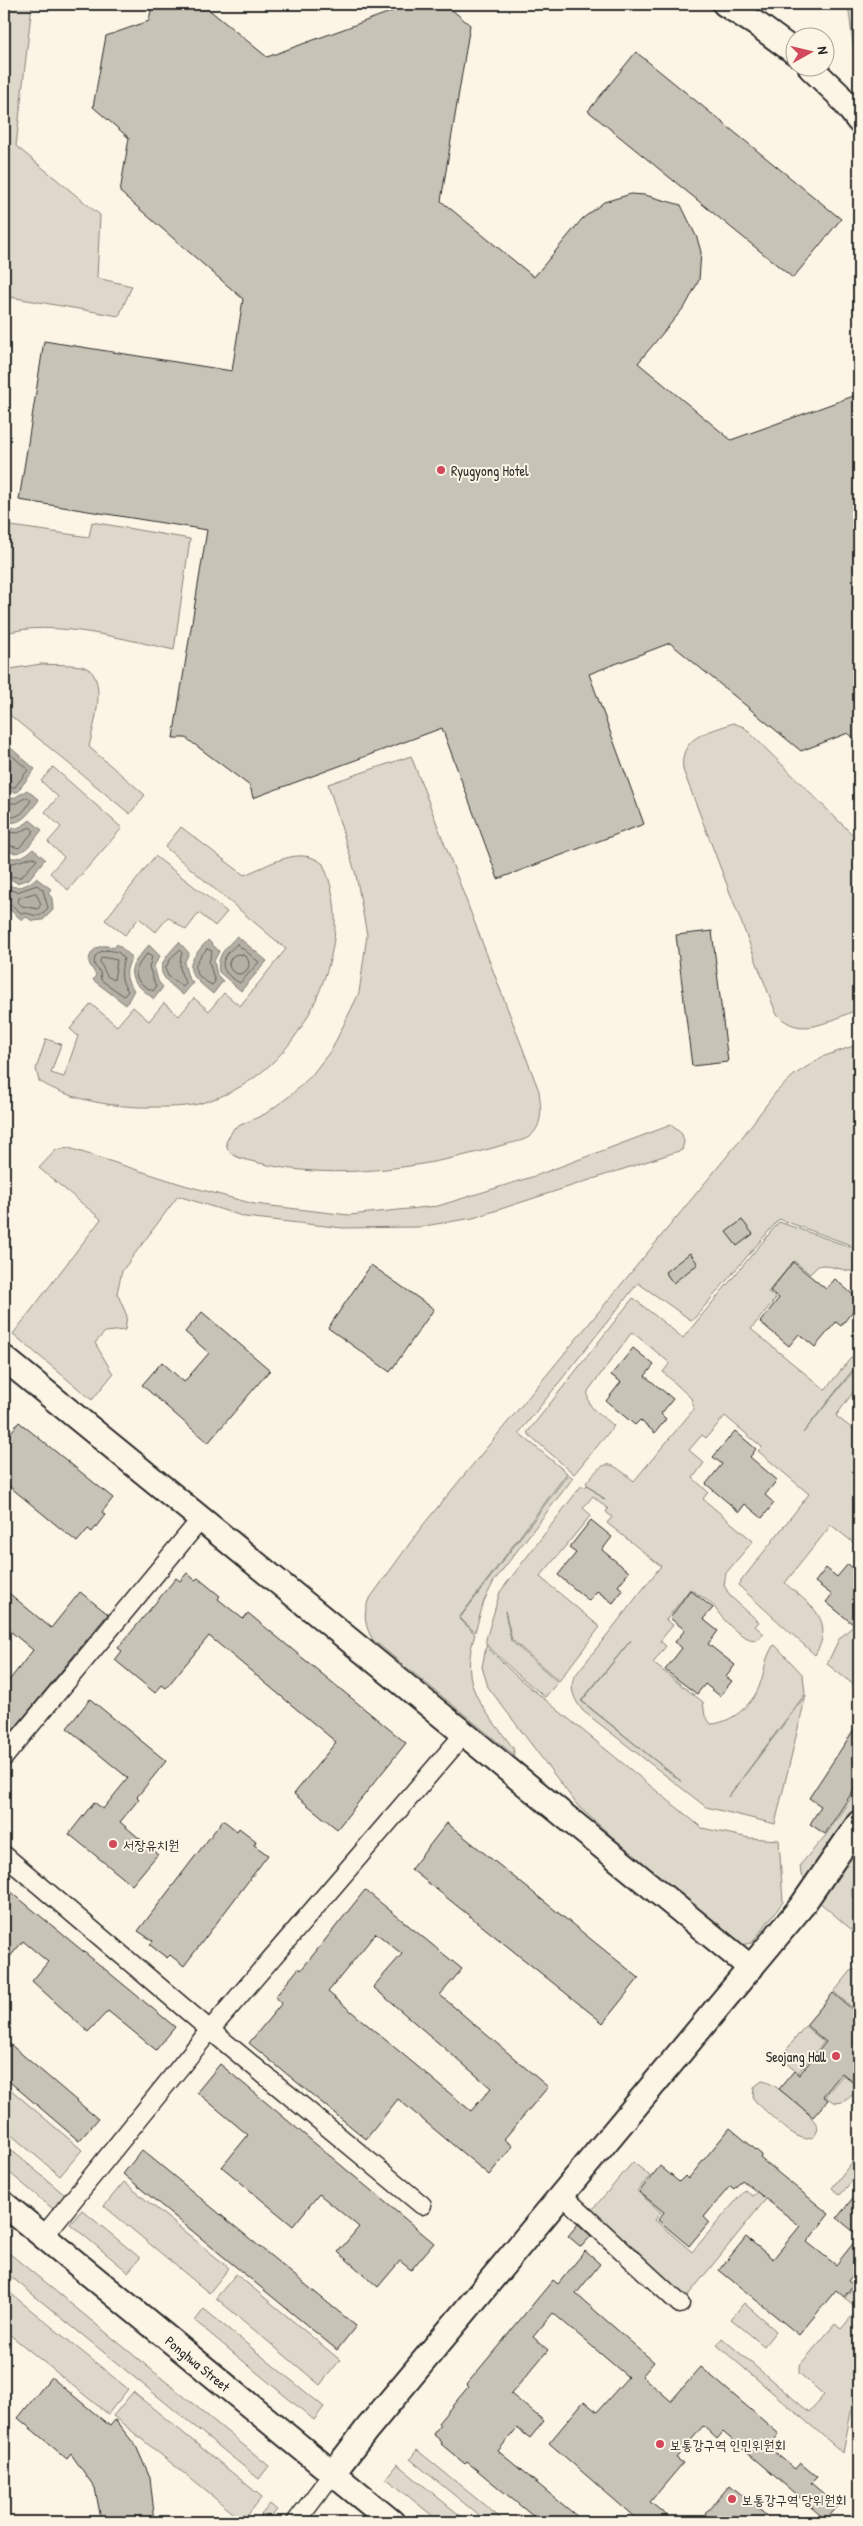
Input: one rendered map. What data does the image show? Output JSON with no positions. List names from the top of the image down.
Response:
{
  "streets": {
    "street": ["Ponghwa Street"]
  },
  "places": [
    "Ryugyong Hotel",
    "서장유치원",
    "Seojang Hall",
    "보통강구역 인민위원회",
    "보통강구역 당위원회"
  ],
  "north": "right"
}
